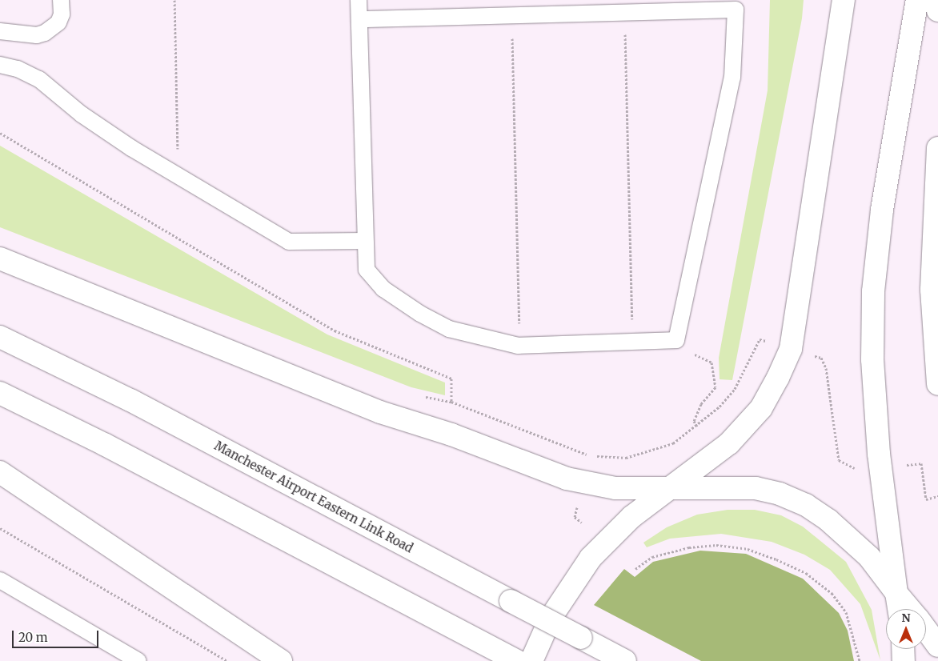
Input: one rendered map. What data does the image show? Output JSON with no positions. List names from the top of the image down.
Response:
{
  "streets": {
    "highway": ["Manchester Airport Eastern Link Road"]
  },
  "scale_bar": "20 m",
  "north": "top"
}
